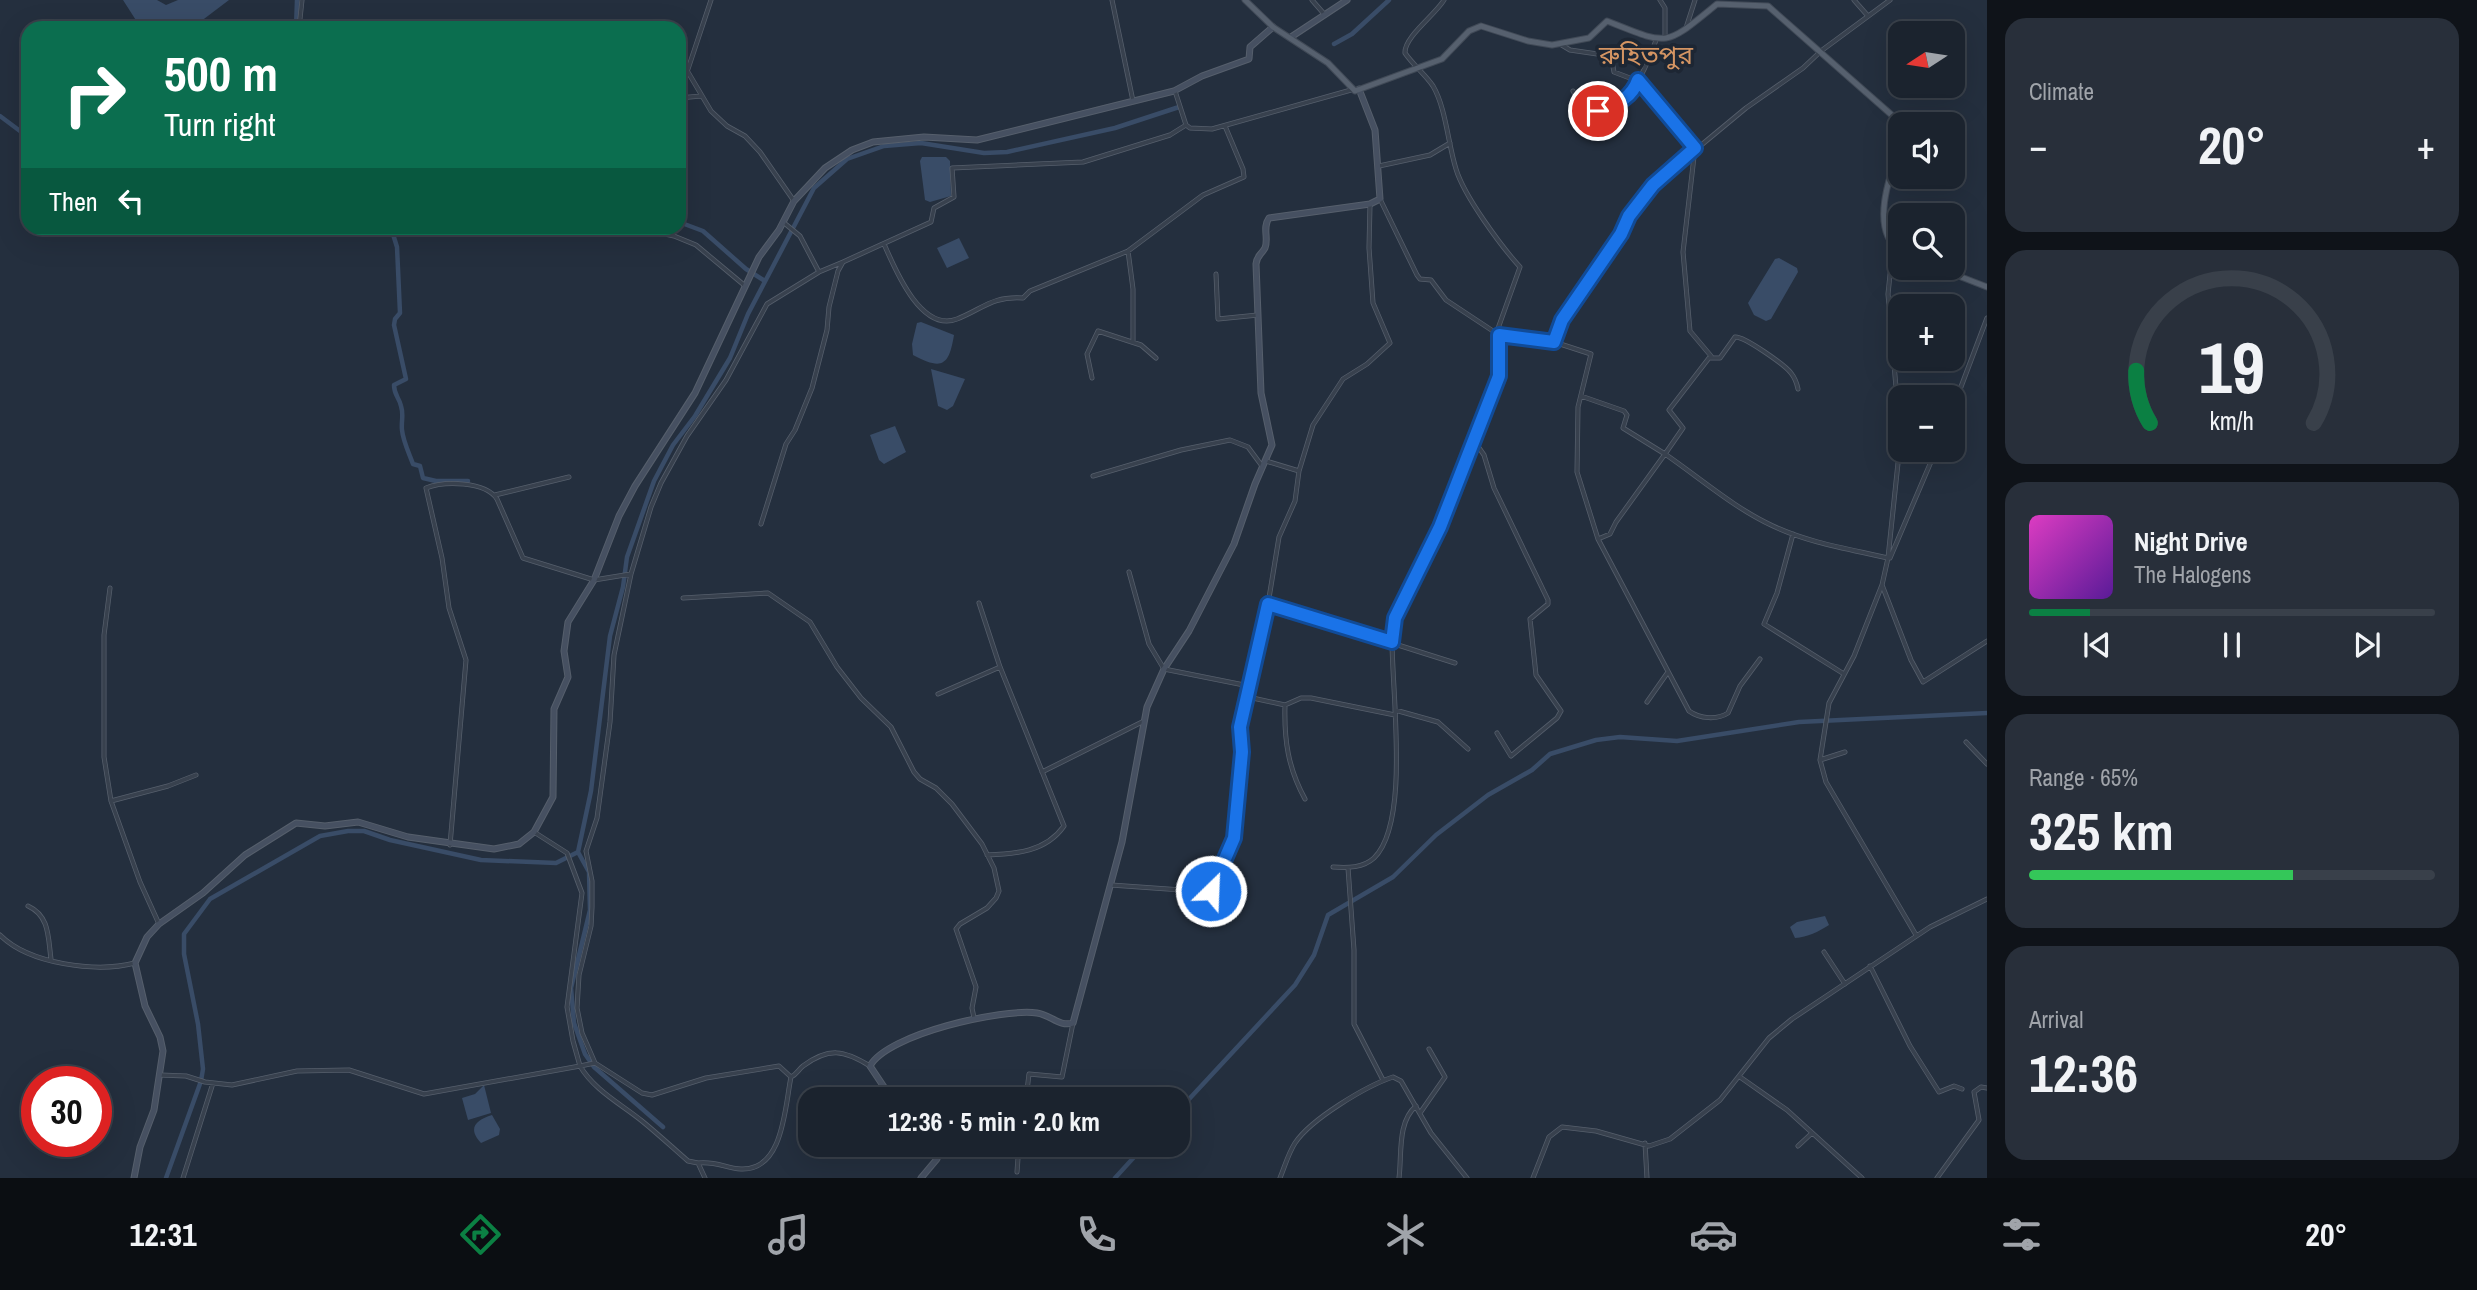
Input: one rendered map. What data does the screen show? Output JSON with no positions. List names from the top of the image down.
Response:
{
  "districts": ["রুহিতপুর"],
  "north": "left",
  "page": {
    "tile": [
      "Climate",
      ["Range · 65%", "325 km"],
      ["Arrival", "12:36"]
    ],
    "map_buttons": ["+", "−"],
    "turn": ["500 m", "Turn right"],
    "heat": ["−", "20°", "+"],
    "then": "Then",
    "song": ["Night Drive", "The Halogens"],
    "limit": "30",
    "trip": "12:36 · 5 min · 2.0 km",
    "tabs": ["12:31", "20°"],
    "gauge": ["19", "km/h"]
  }
}
